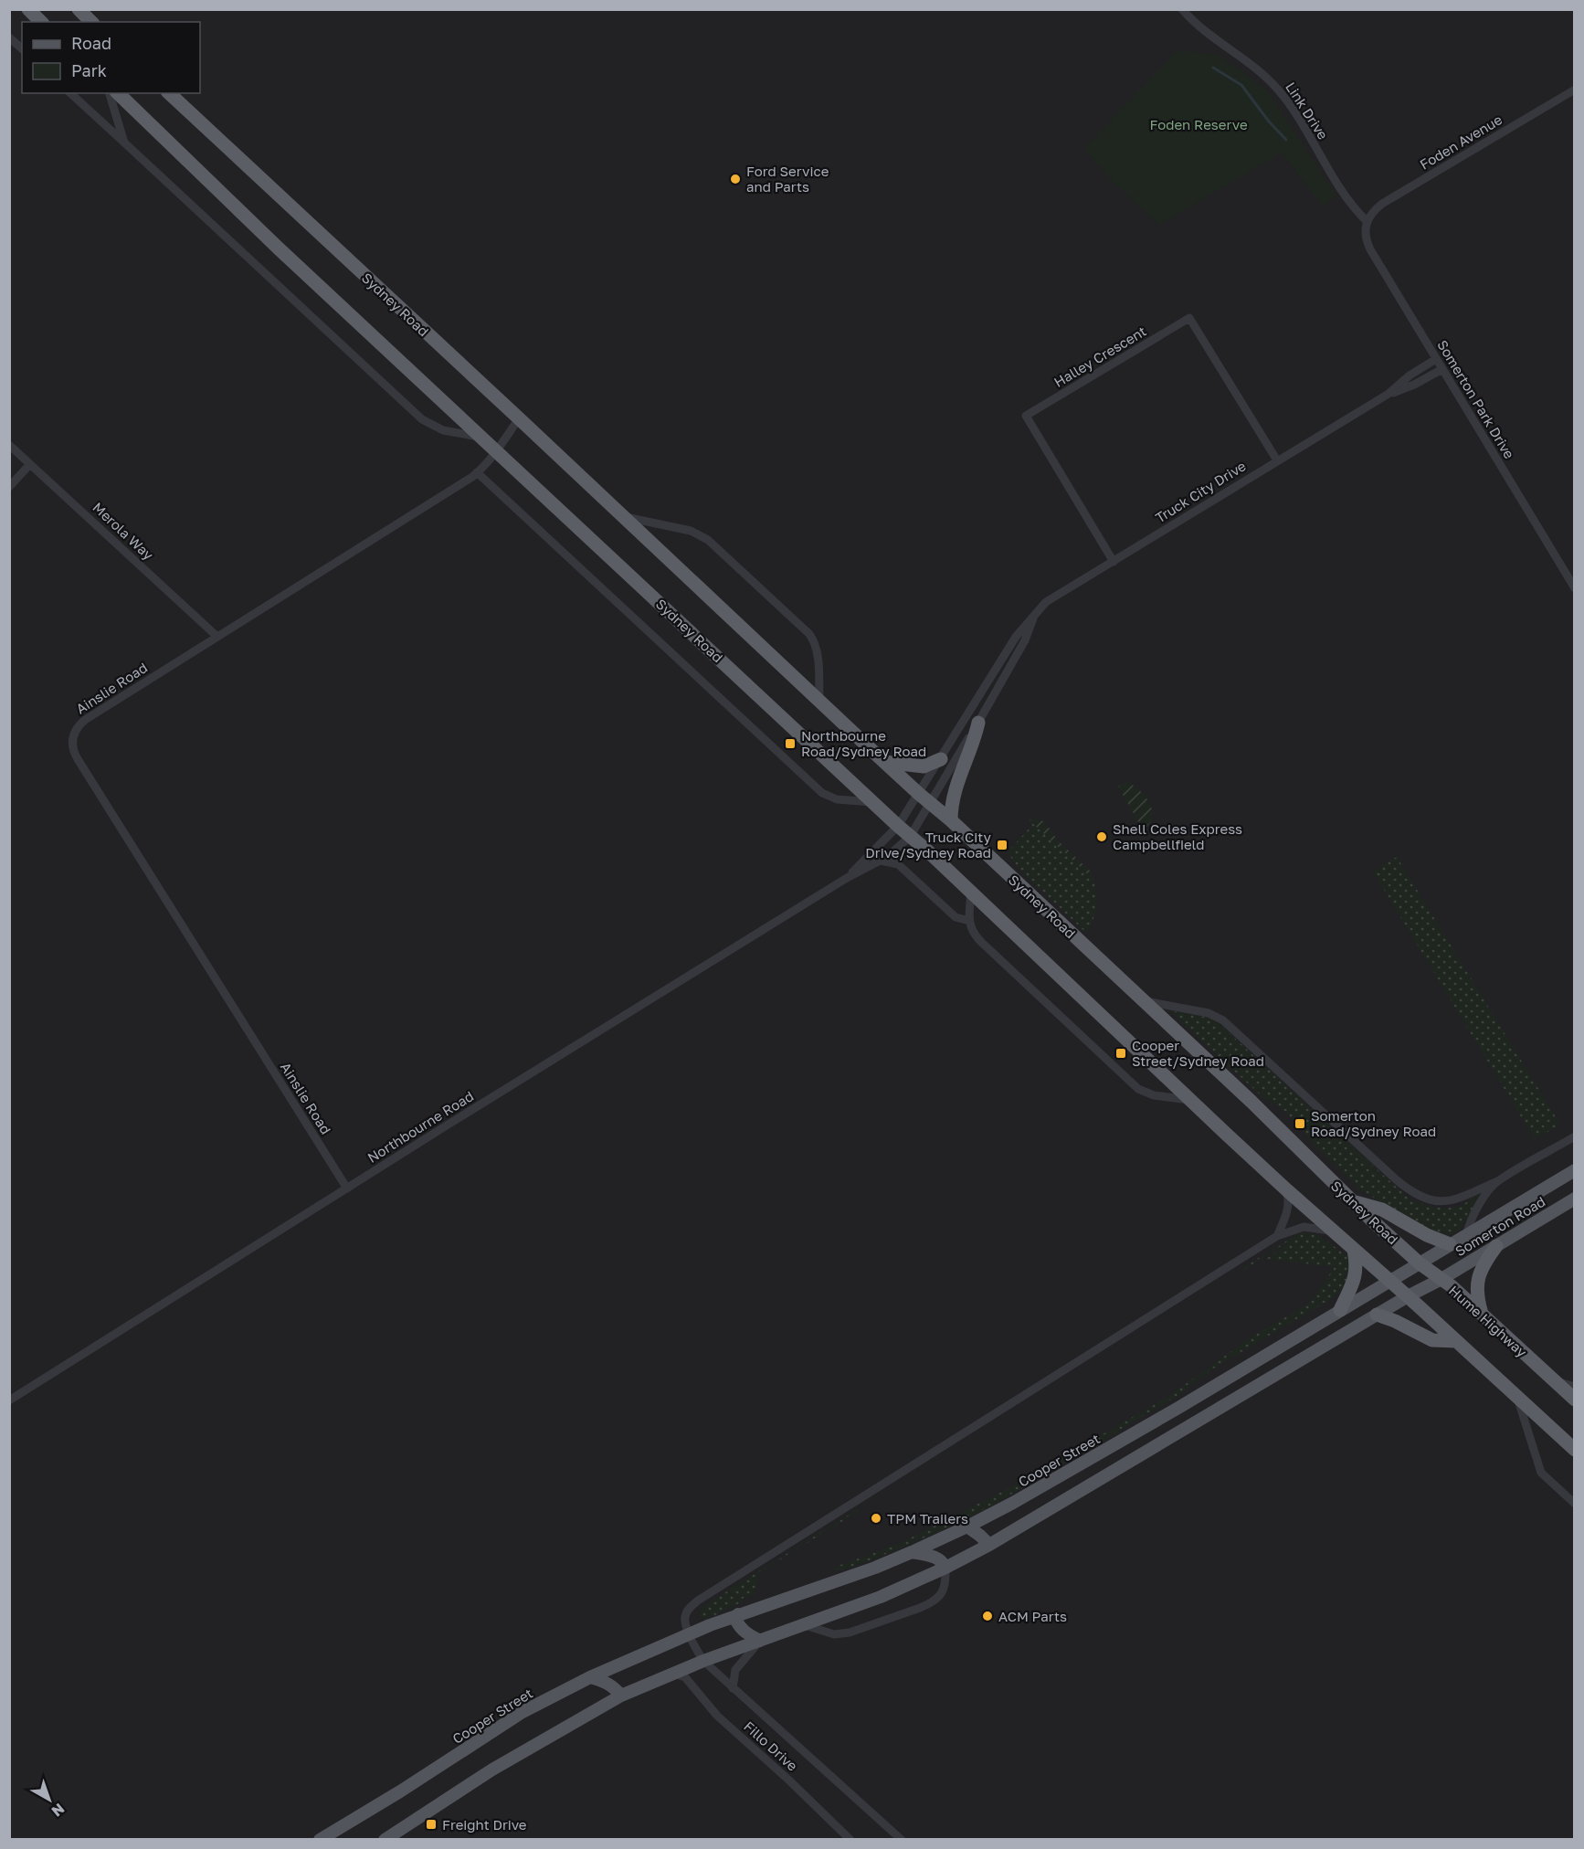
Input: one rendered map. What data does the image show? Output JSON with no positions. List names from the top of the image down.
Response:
{
  "streets": {
    "highway": ["Sydney Road", "Hume Highway"],
    "main road": ["Somerton Road", "Cooper Street"],
    "street": [
      "Link Drive",
      "Foden Avenue",
      "Halley Crescent",
      "Somerton Park Drive",
      "Truck City Drive",
      "Merola Way",
      "Ainslie Road",
      "Northbourne Road",
      "Fillo Drive"
    ]
  },
  "crossings": [
    ["Link Drive", "Foden Avenue"],
    ["Link Drive", "Somerton Park Drive"],
    ["Foden Avenue", "Somerton Park Drive"],
    ["Sydney Road", "Truck City Drive"],
    ["Sydney Road", "Ainslie Road"],
    ["Sydney Road", "Northbourne Road"],
    ["Sydney Road", "Somerton Road"],
    ["Sydney Road", "Hume Highway"],
    ["Sydney Road", "Cooper Street"],
    ["Halley Crescent", "Truck City Drive"],
    ["Somerton Park Drive", "Truck City Drive"],
    ["Truck City Drive", "Northbourne Road"],
    ["Merola Way", "Ainslie Road"],
    ["Ainslie Road", "Northbourne Road"],
    ["Somerton Road", "Hume Highway"],
    ["Somerton Road", "Cooper Street"],
    ["Hume Highway", "Cooper Street"]
  ],
  "parks": ["Foden Reserve"],
  "places": {
    "other": [
      "Ford Service and Parts",
      "Shell Coles Express Campbellfield",
      "TPM Trailers",
      "ACM Parts"
    ],
    "transit": [
      "Northbourne Road/Sydney Road",
      "Truck City Drive/Sydney Road",
      "Cooper Street/Sydney Road",
      "Somerton Road/Sydney Road",
      "Freight Drive"
    ]
  },
  "legend": ["Road", "Park"],
  "north": "bottom right"
}
